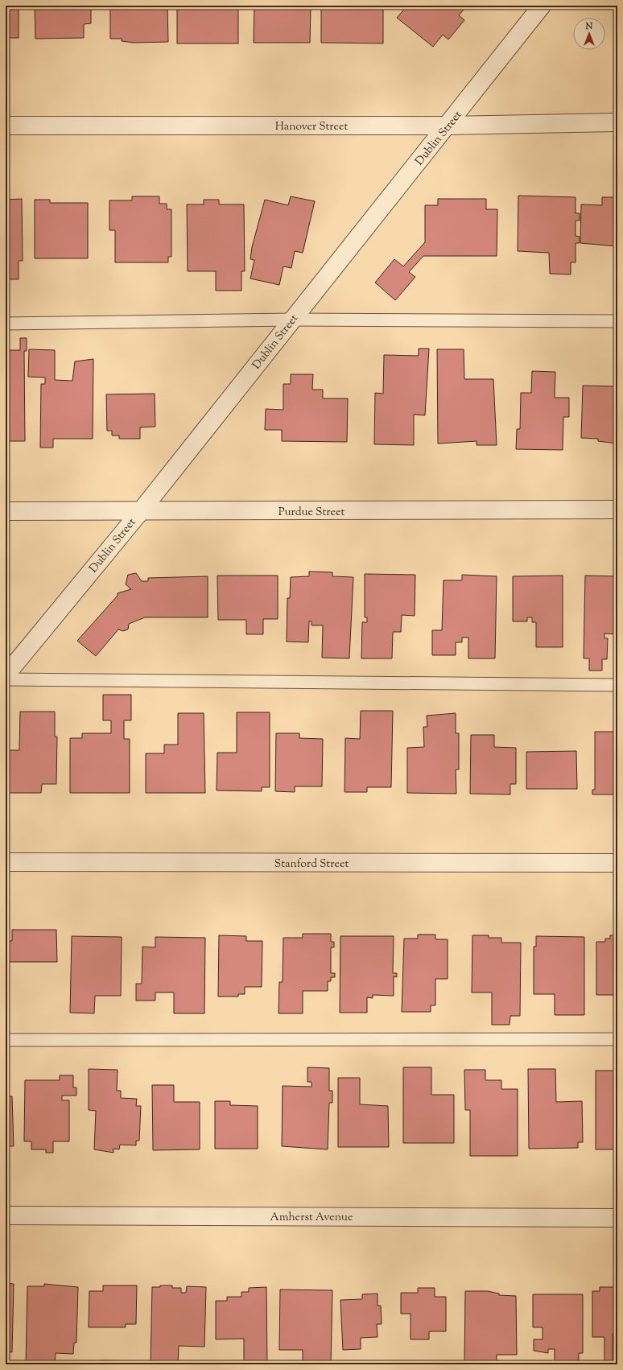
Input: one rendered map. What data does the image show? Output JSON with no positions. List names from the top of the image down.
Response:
{
  "streets": {
    "street": [
      "Hanover Street",
      "Dublin Street",
      "Purdue Street",
      "Stanford Street",
      "Amherst Avenue"
    ]
  },
  "crossings": [
    ["Hanover Street", "Dublin Street"],
    ["Dublin Street", "Purdue Street"]
  ],
  "north": "top"
}
